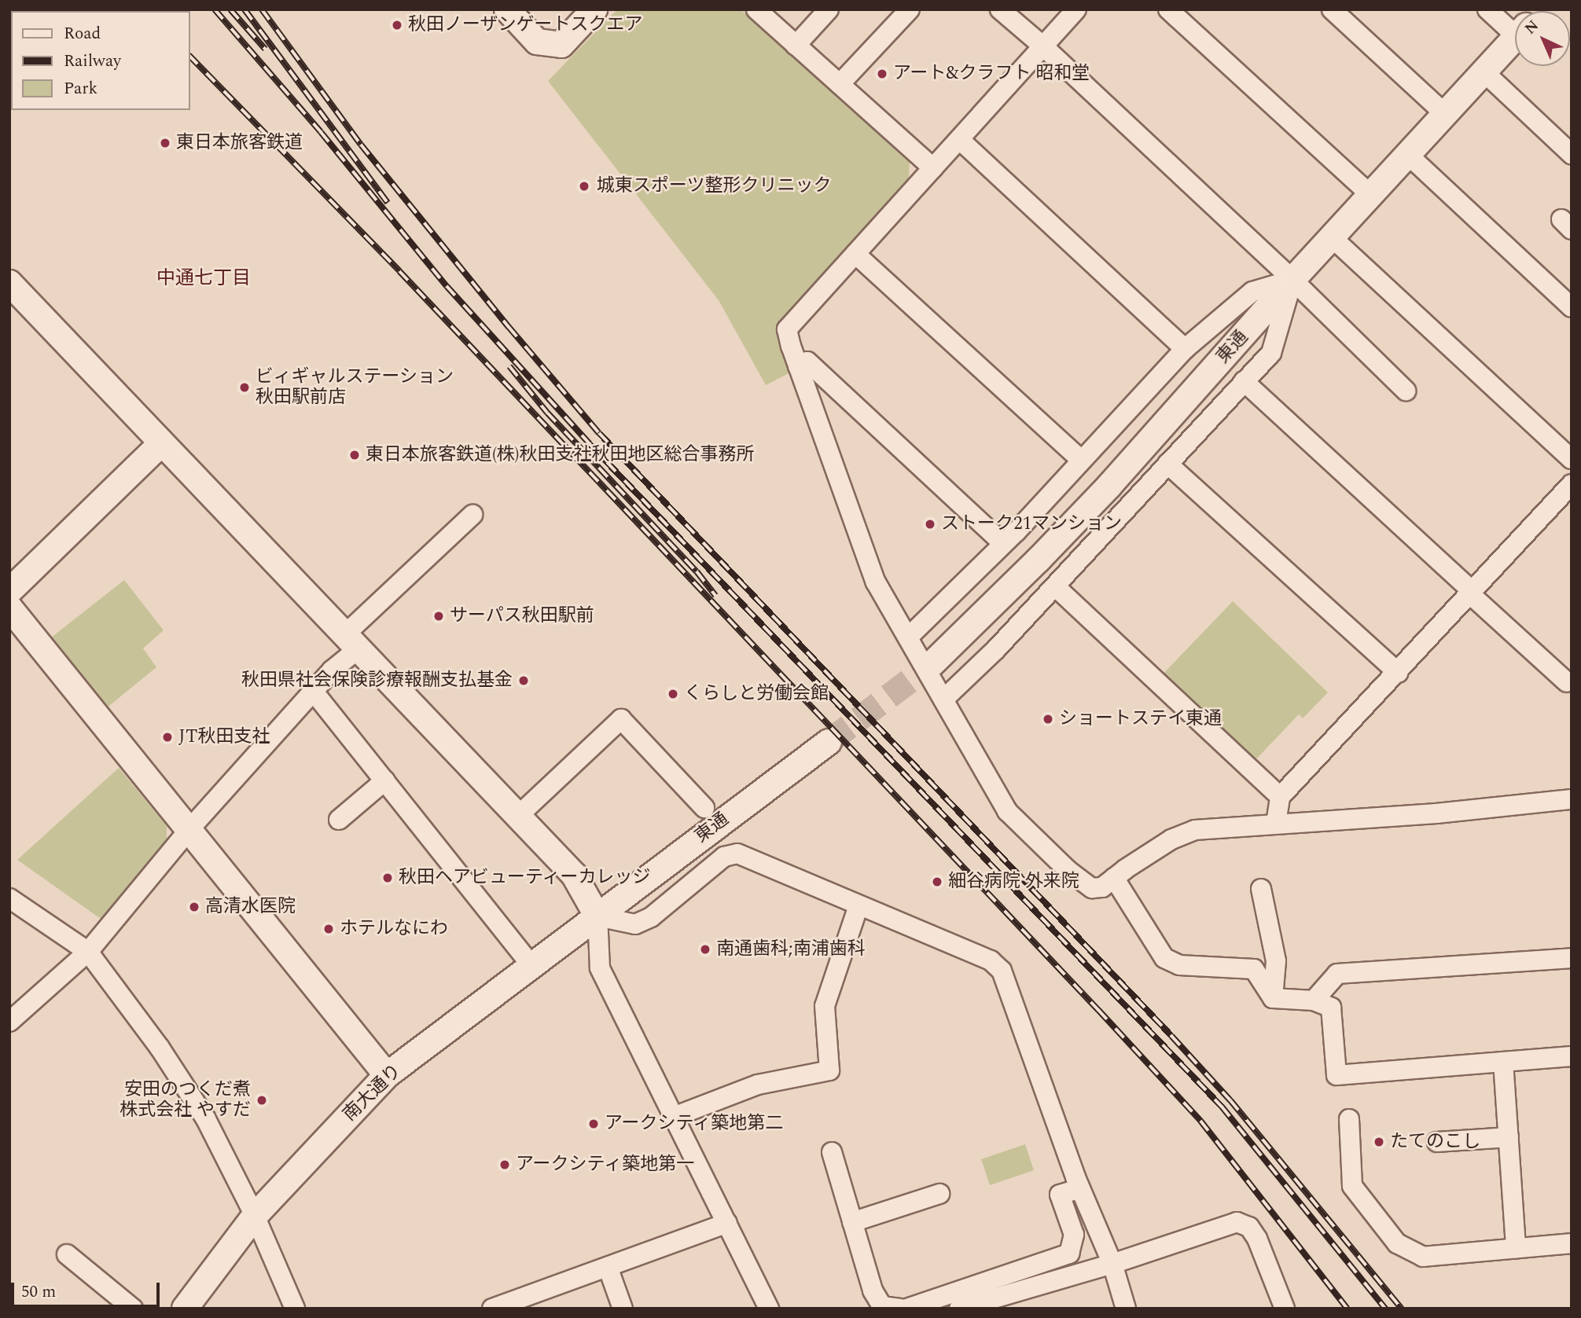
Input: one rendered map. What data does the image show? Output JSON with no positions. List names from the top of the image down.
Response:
{
  "streets": {
    "street": ["東通", "南大通り"]
  },
  "crossings": [
    ["東通", "南大通り"]
  ],
  "districts": ["中通七丁目"],
  "places": [
    "秋田ノーザンゲートスクエア",
    "アート&クラフト 昭和堂",
    "東日本旅客鉄道",
    "城東スポーツ整形クリニック",
    "ビィギャルステーション 秋田駅前店",
    "東日本旅客鉄道(株)秋田支社秋田地区総合事務所",
    "ストーク21マンション",
    "サーパス秋田駅前",
    "秋田県社会保険診療報酬支払基金",
    "くらしと労働会館",
    "ショートステイ東通",
    "JT秋田支社",
    "秋田ヘアビューティーカレッジ",
    "細谷病院 外来院",
    "高清水医院",
    "ホテルなにわ",
    "南通歯科;南浦歯科",
    "安田のつくだ煮 株式会社 やすだ",
    "アークシティ築地第二",
    "たてのこし",
    "アークシティ築地第一"
  ],
  "legend": ["Road", "Railway", "Park"],
  "scale_bar": "50 m",
  "north": "top left"
}
